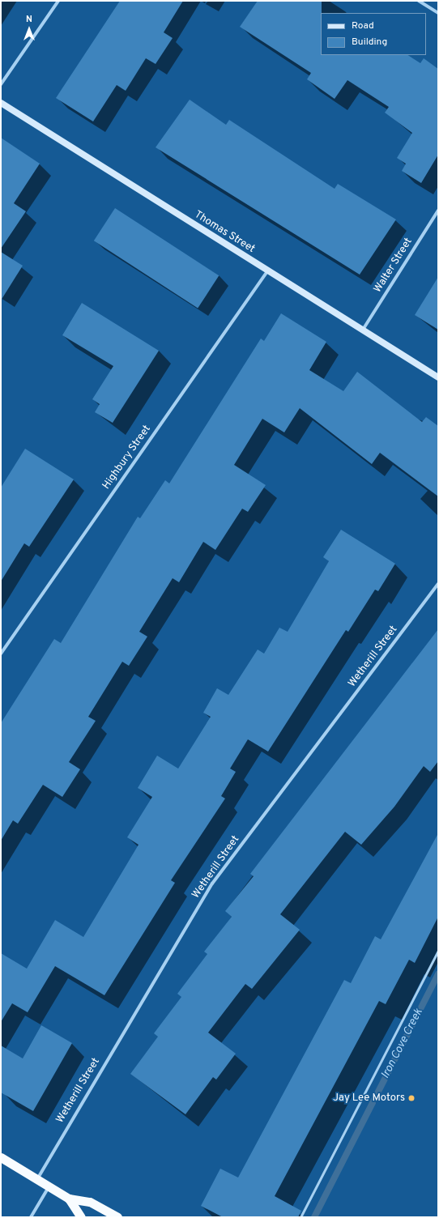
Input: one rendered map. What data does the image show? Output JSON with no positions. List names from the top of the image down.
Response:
{
  "streets": {
    "main road": ["Thomas Street"],
    "street": ["Walter Street", "Highbury Street", "Wetherill Street"]
  },
  "crossings": [
    ["Thomas Street", "Walter Street"],
    ["Thomas Street", "Highbury Street"]
  ],
  "water": ["Iron Cove Creek"],
  "places": ["Jay Lee Motors"],
  "legend": ["Road", "Building"],
  "north": "top"
}
